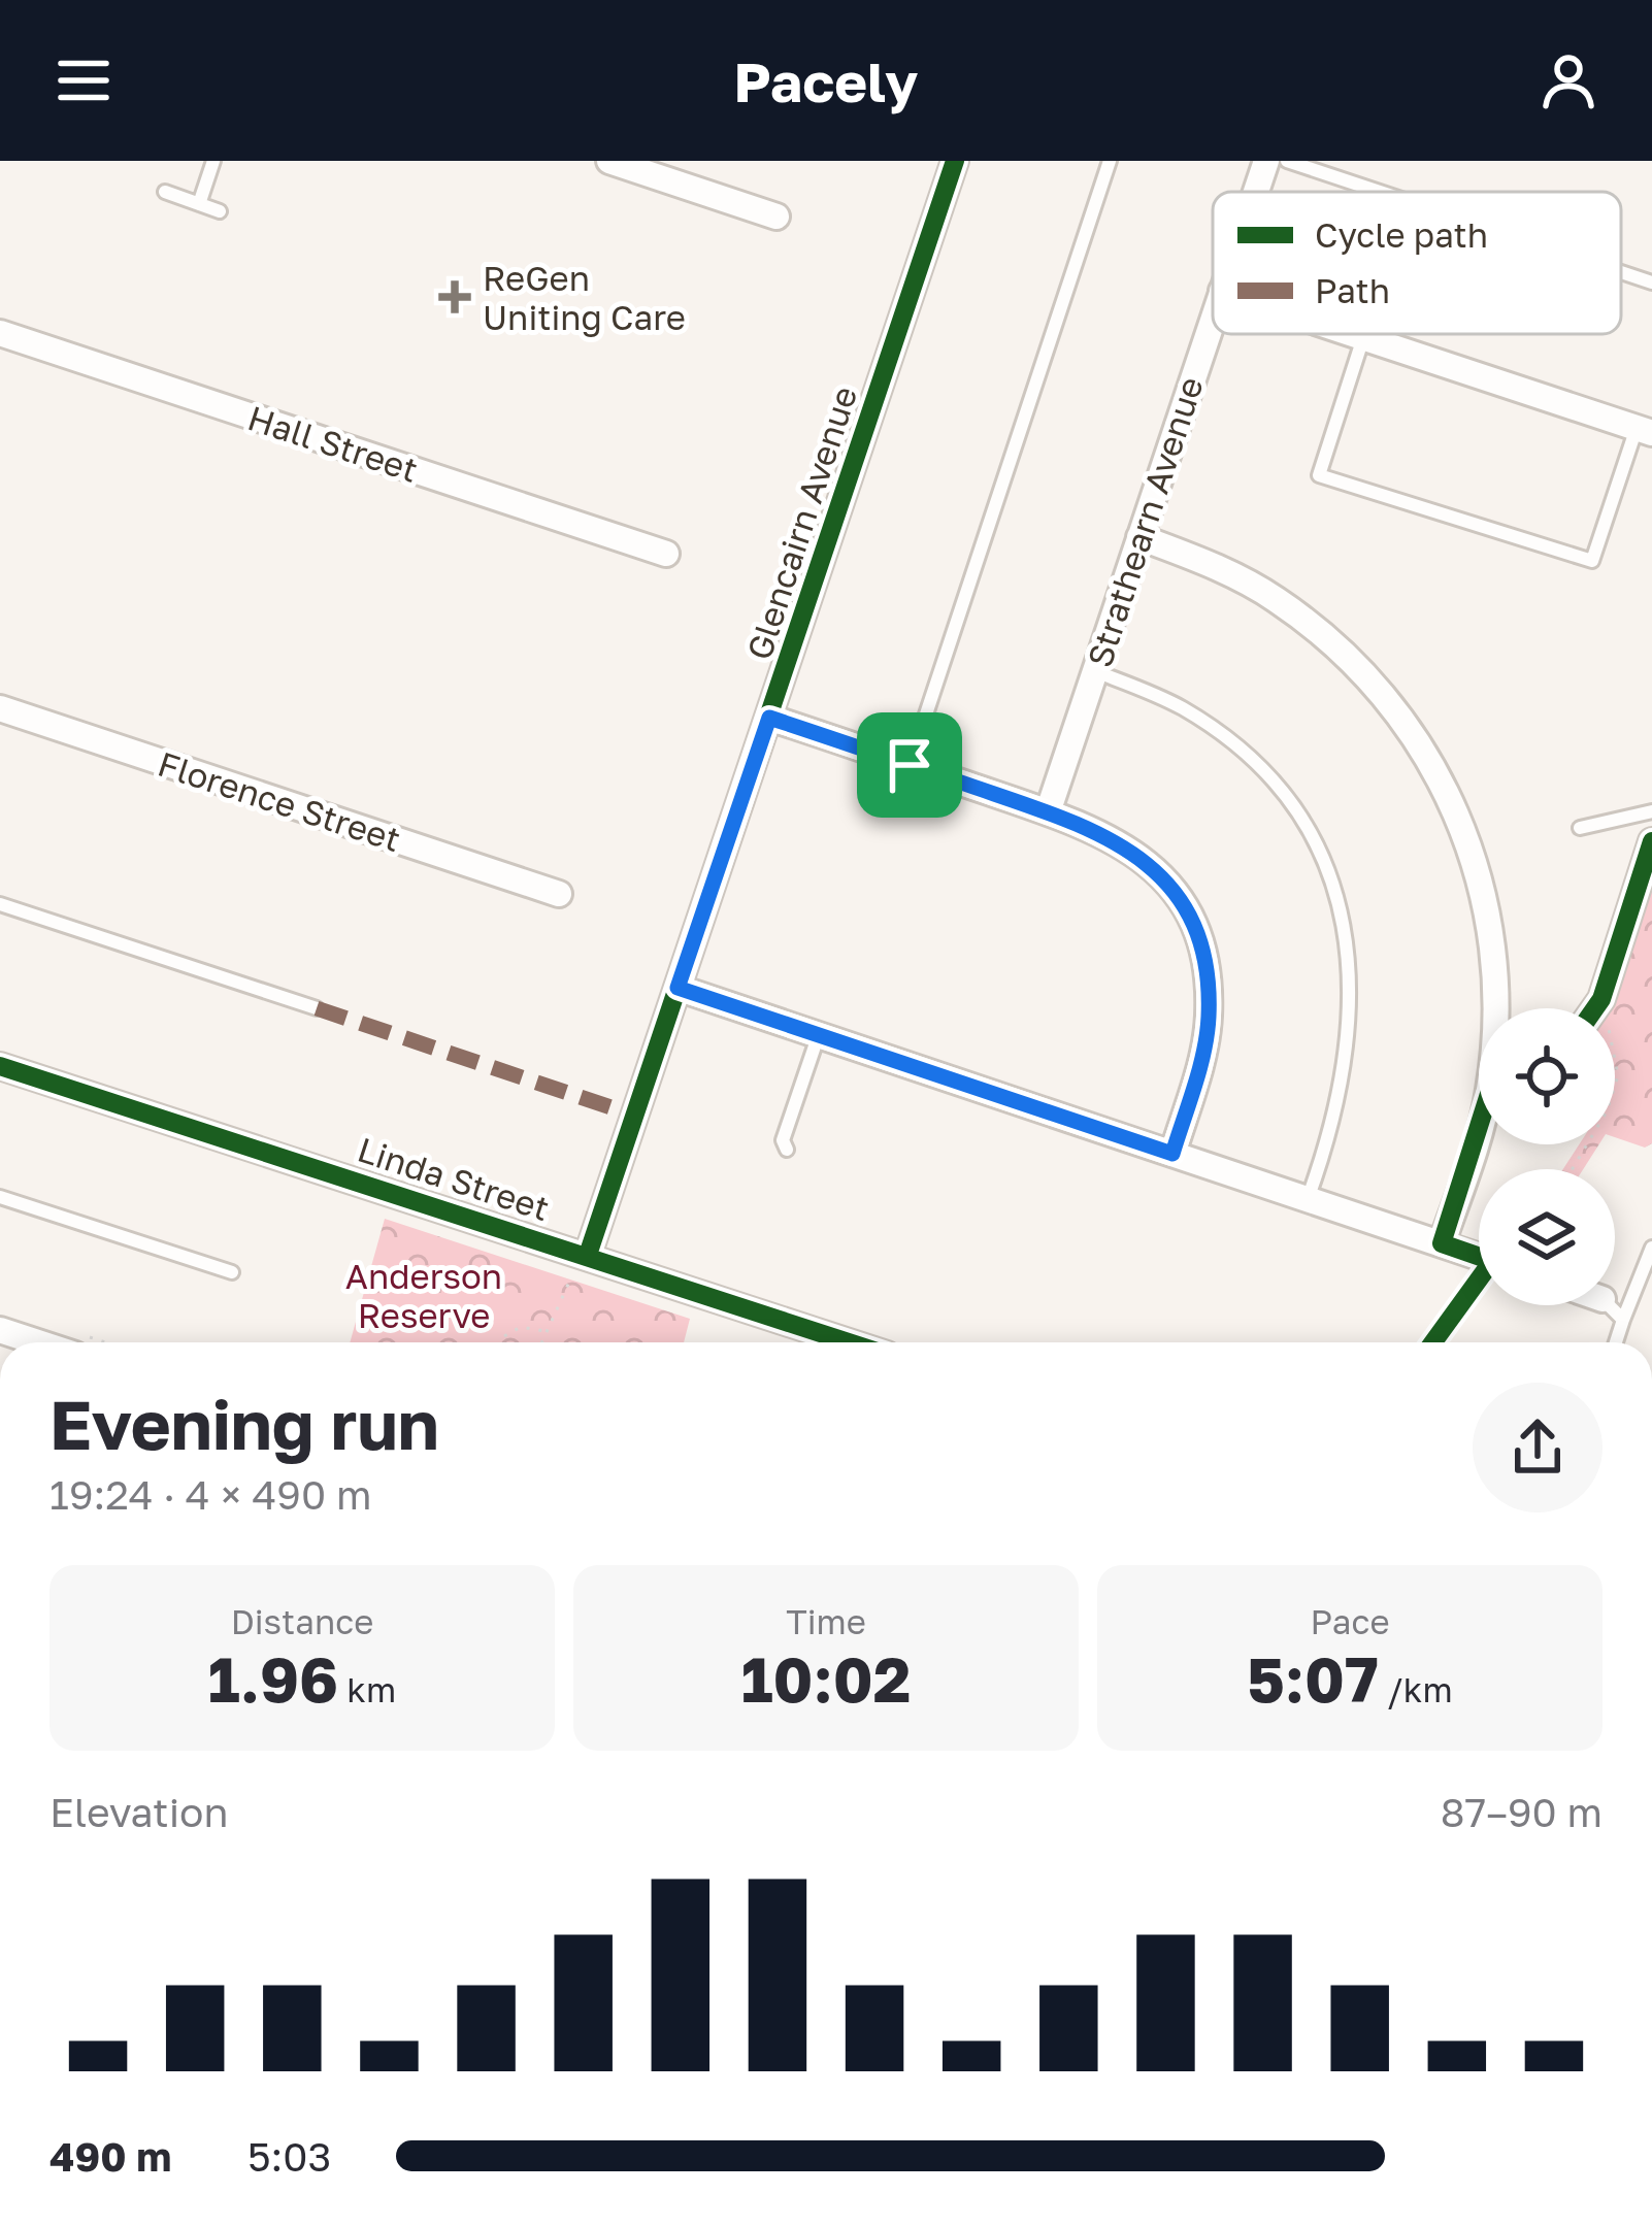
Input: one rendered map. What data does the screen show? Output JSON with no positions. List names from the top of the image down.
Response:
{
  "streets": {
    "street": [
      "Hall Street",
      "Strathearn Avenue",
      "Glencairn Avenue",
      "Florence Street",
      "Linda Street"
    ]
  },
  "crossings": [
    ["Glencairn Avenue", "Linda Street"]
  ],
  "parks": ["Anderson Reserve"],
  "places": {
    "health": ["ReGen Uniting Care"]
  },
  "legend": ["Cycle path", "Path"],
  "page": {
    "header": "Pacely",
    "heading": ["Evening run", "19:24 · 4 × 490 m"],
    "stats": [
      ["Distance", "1.96 km"],
      ["Time", "10:02"],
      ["Pace", "5:07 /km"]
    ],
    "chart": ["Elevation", "87–90 m"],
    "list": [
      {
        "name": "490 m",
        "note": "5:03"
      }
    ]
  }
}
